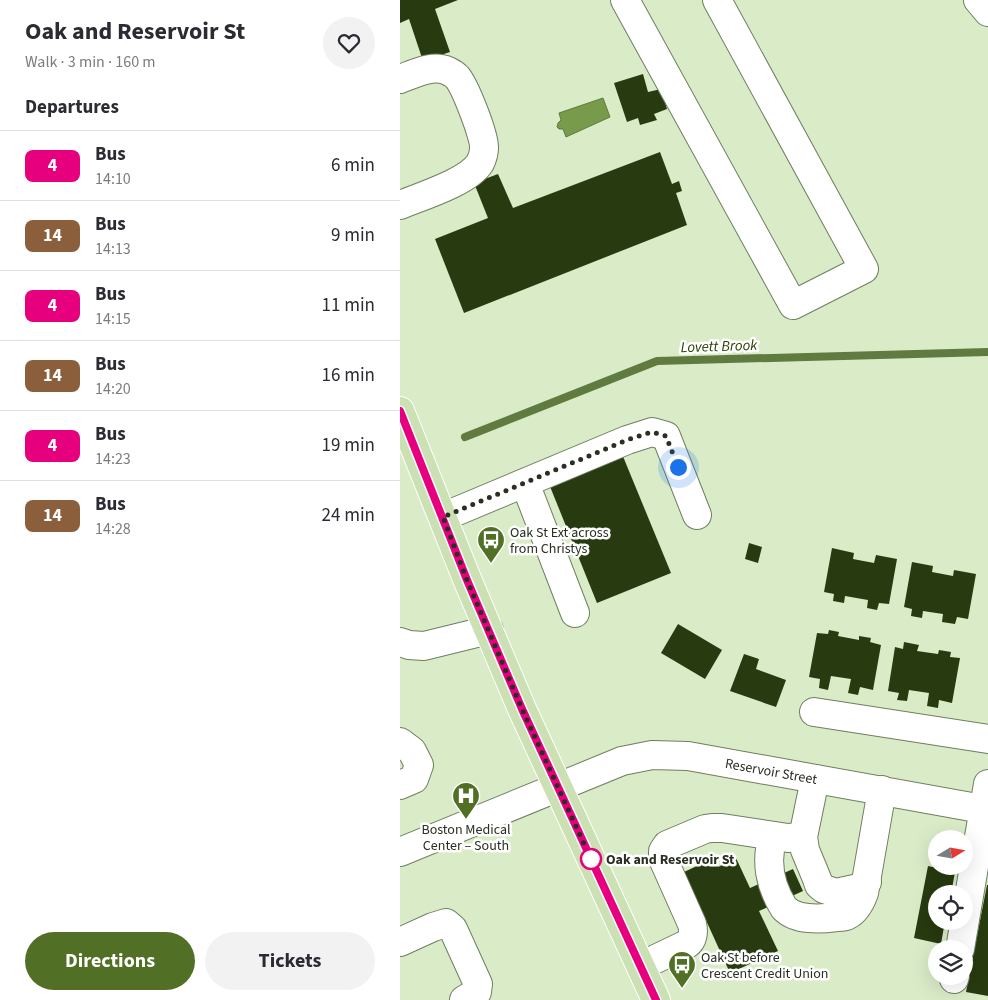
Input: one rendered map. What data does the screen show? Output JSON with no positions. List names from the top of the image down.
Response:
{
  "streets": {
    "street": ["Reservoir Street"]
  },
  "water": ["Lovett Brook"],
  "places": {
    "bus stop": ["Oak St Ext across from Christys", "Oak St before Crescent Credit Union"],
    "hospital": ["Boston Medical Center – South"],
    "other": ["Oak and Reservoir St"]
  },
  "lines": ["bus line 4"],
  "north": "right",
  "page": {
    "heading": [
      ["Oak and Reservoir St", "Walk · 3 min · 160 m"],
      "Departures"
    ],
    "list": [
      {
        "mark": "4",
        "name": "Bus",
        "note": "14:10",
        "value": "6 min"
      },
      {
        "mark": "14",
        "name": "Bus",
        "note": "14:13",
        "value": "9 min"
      },
      {
        "mark": "4",
        "name": "Bus",
        "note": "14:15",
        "value": "11 min"
      },
      {
        "mark": "14",
        "name": "Bus",
        "note": "14:20",
        "value": "16 min"
      },
      {
        "mark": "4",
        "name": "Bus",
        "note": "14:23",
        "value": "19 min"
      },
      {
        "mark": "14",
        "name": "Bus",
        "note": "14:28",
        "value": "24 min"
      }
    ],
    "buttons": ["Directions", "Tickets"]
  }
}
